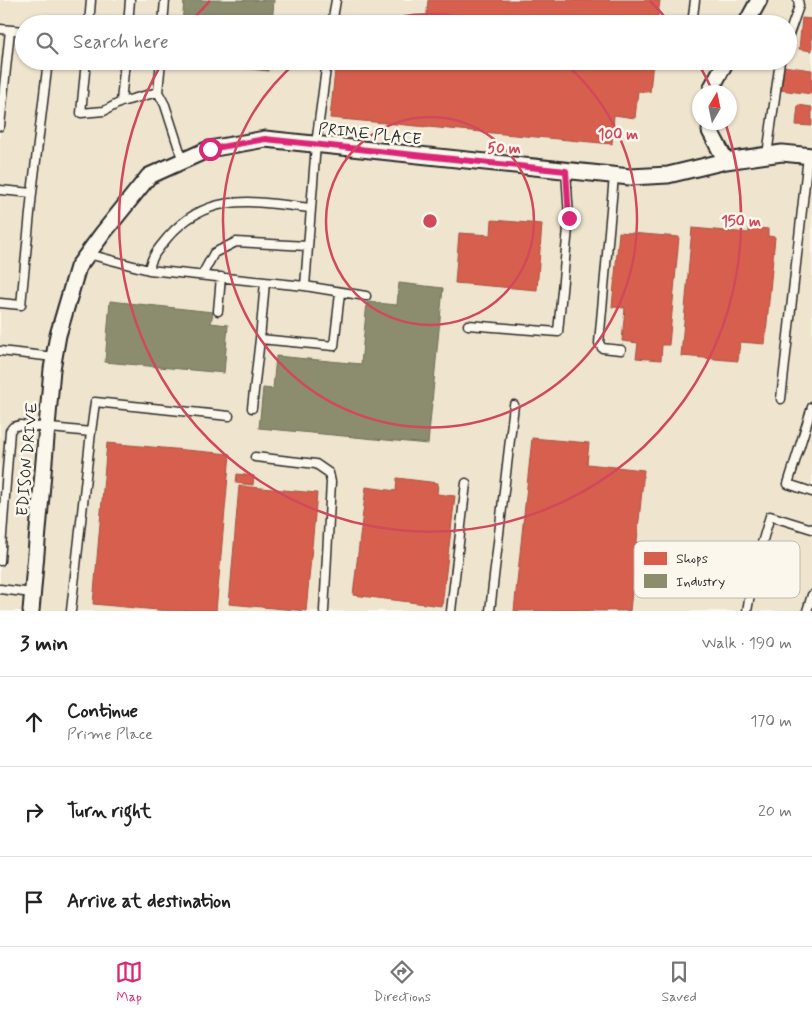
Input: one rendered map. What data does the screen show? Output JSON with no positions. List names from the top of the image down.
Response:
{
  "streets": {
    "street": ["PRIME PLACE", "EDISON DRIVE"]
  },
  "crossings": [
    ["PRIME PLACE", "EDISON DRIVE"]
  ],
  "legend": ["Shops", "Industry"],
  "north": "top",
  "page": {
    "search": "Search here",
    "heading": ["3 min", "Walk · 190 m"],
    "list": [
      ["Continue", "Prime Place", "170 m"],
      ["Turn right", "20 m"],
      "Arrive at destination"
    ],
    "nav": ["Map", "Directions", "Saved"]
  },
  "rings": ["100 m", "50 m", "150 m"]
}
